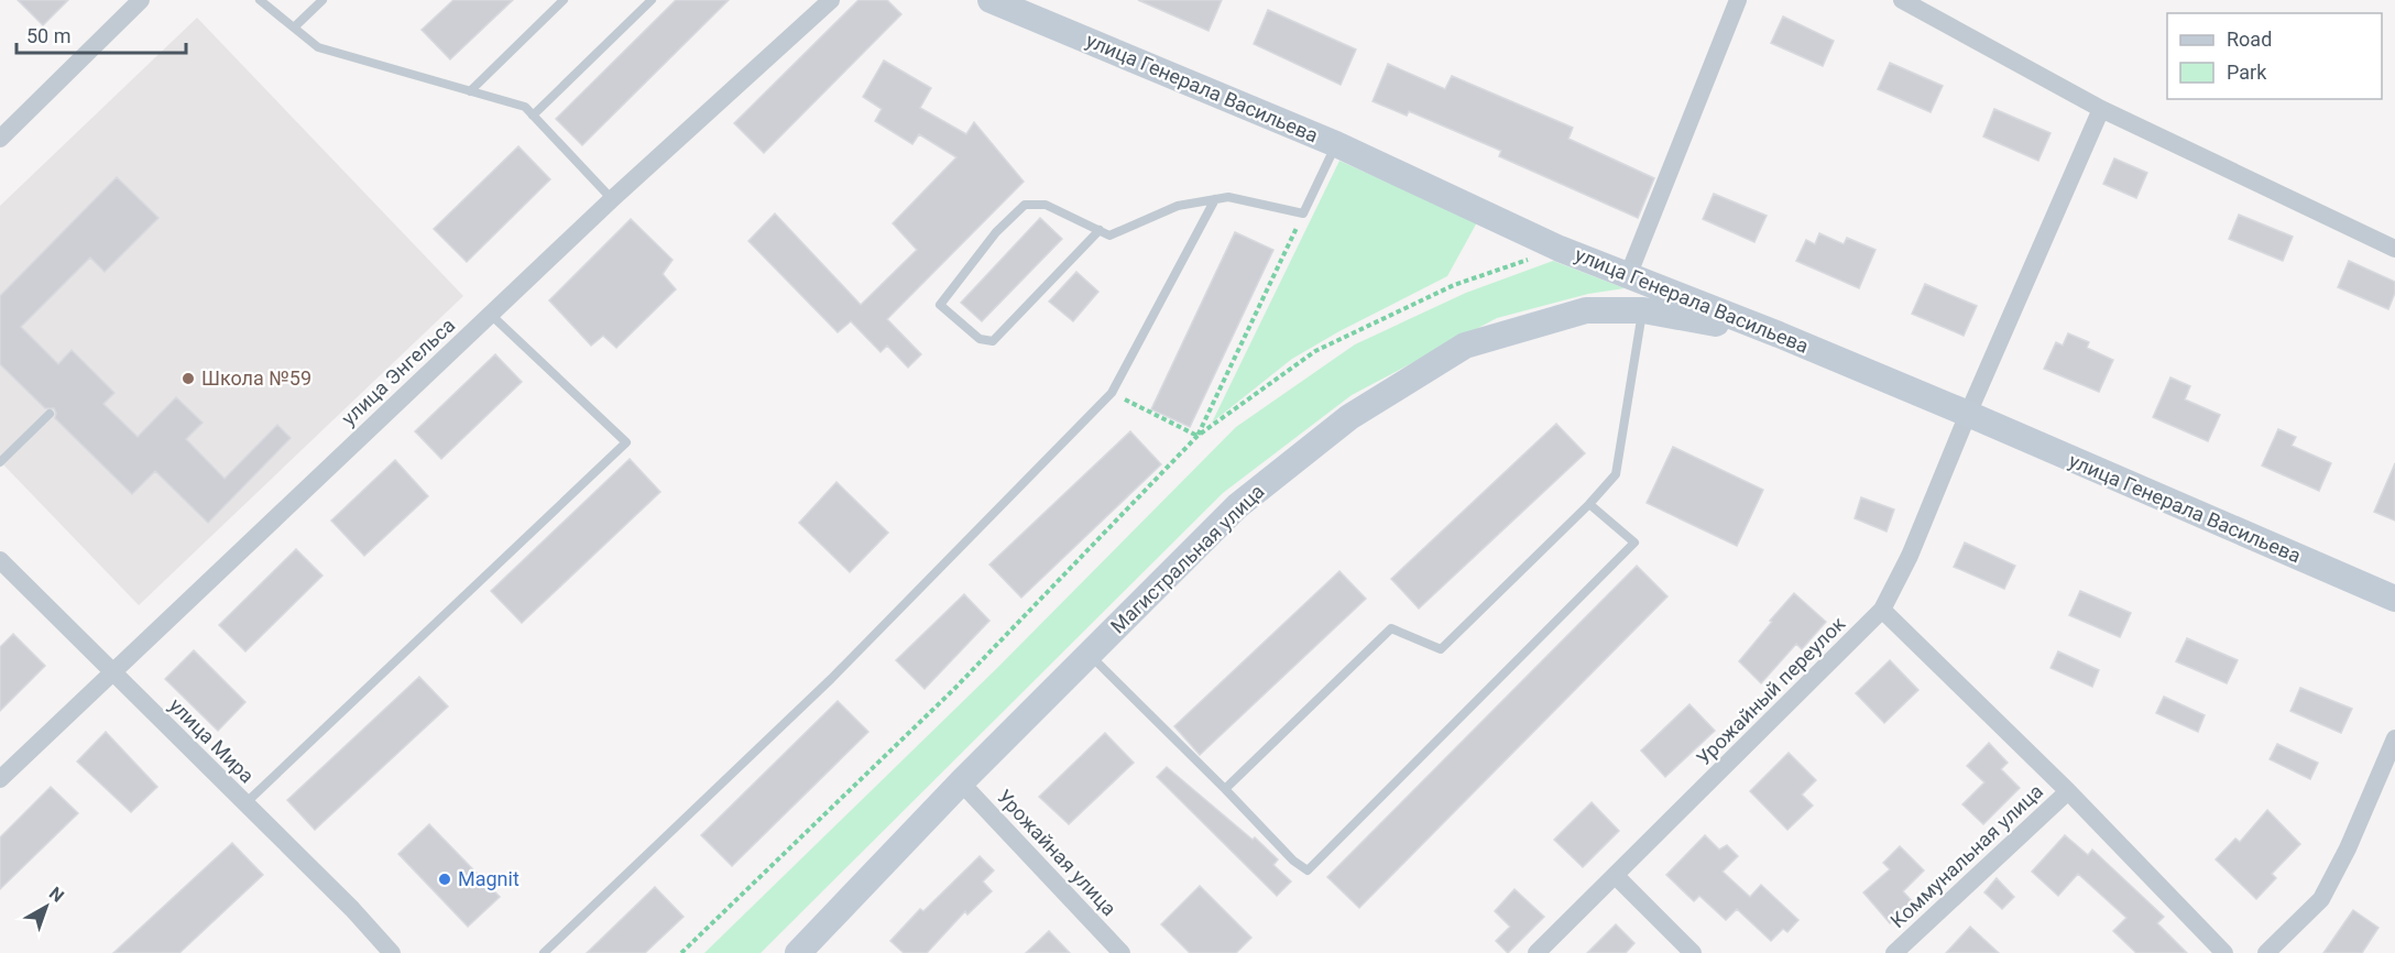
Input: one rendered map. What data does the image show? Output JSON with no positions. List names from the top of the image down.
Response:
{
  "streets": {
    "main road": ["улица Генерала Васильева", "Магистральная улица"],
    "street": [
      "улица Энгельса",
      "Урожайный переулок",
      "улица Мира",
      "Урожайная улица",
      "Коммунальная улица"
    ]
  },
  "crossings": [
    ["улица Генерала Васильева", "Магистральная улица"],
    ["улица Генерала Васильева", "Урожайный переулок"],
    ["улица Энгельса", "улица Мира"],
    ["Магистральная улица", "Урожайная улица"]
  ],
  "places": ["Школа №59", "Magnit"],
  "legend": ["Road", "Park"],
  "scale_bar": "50 m",
  "north": "top right"
}
